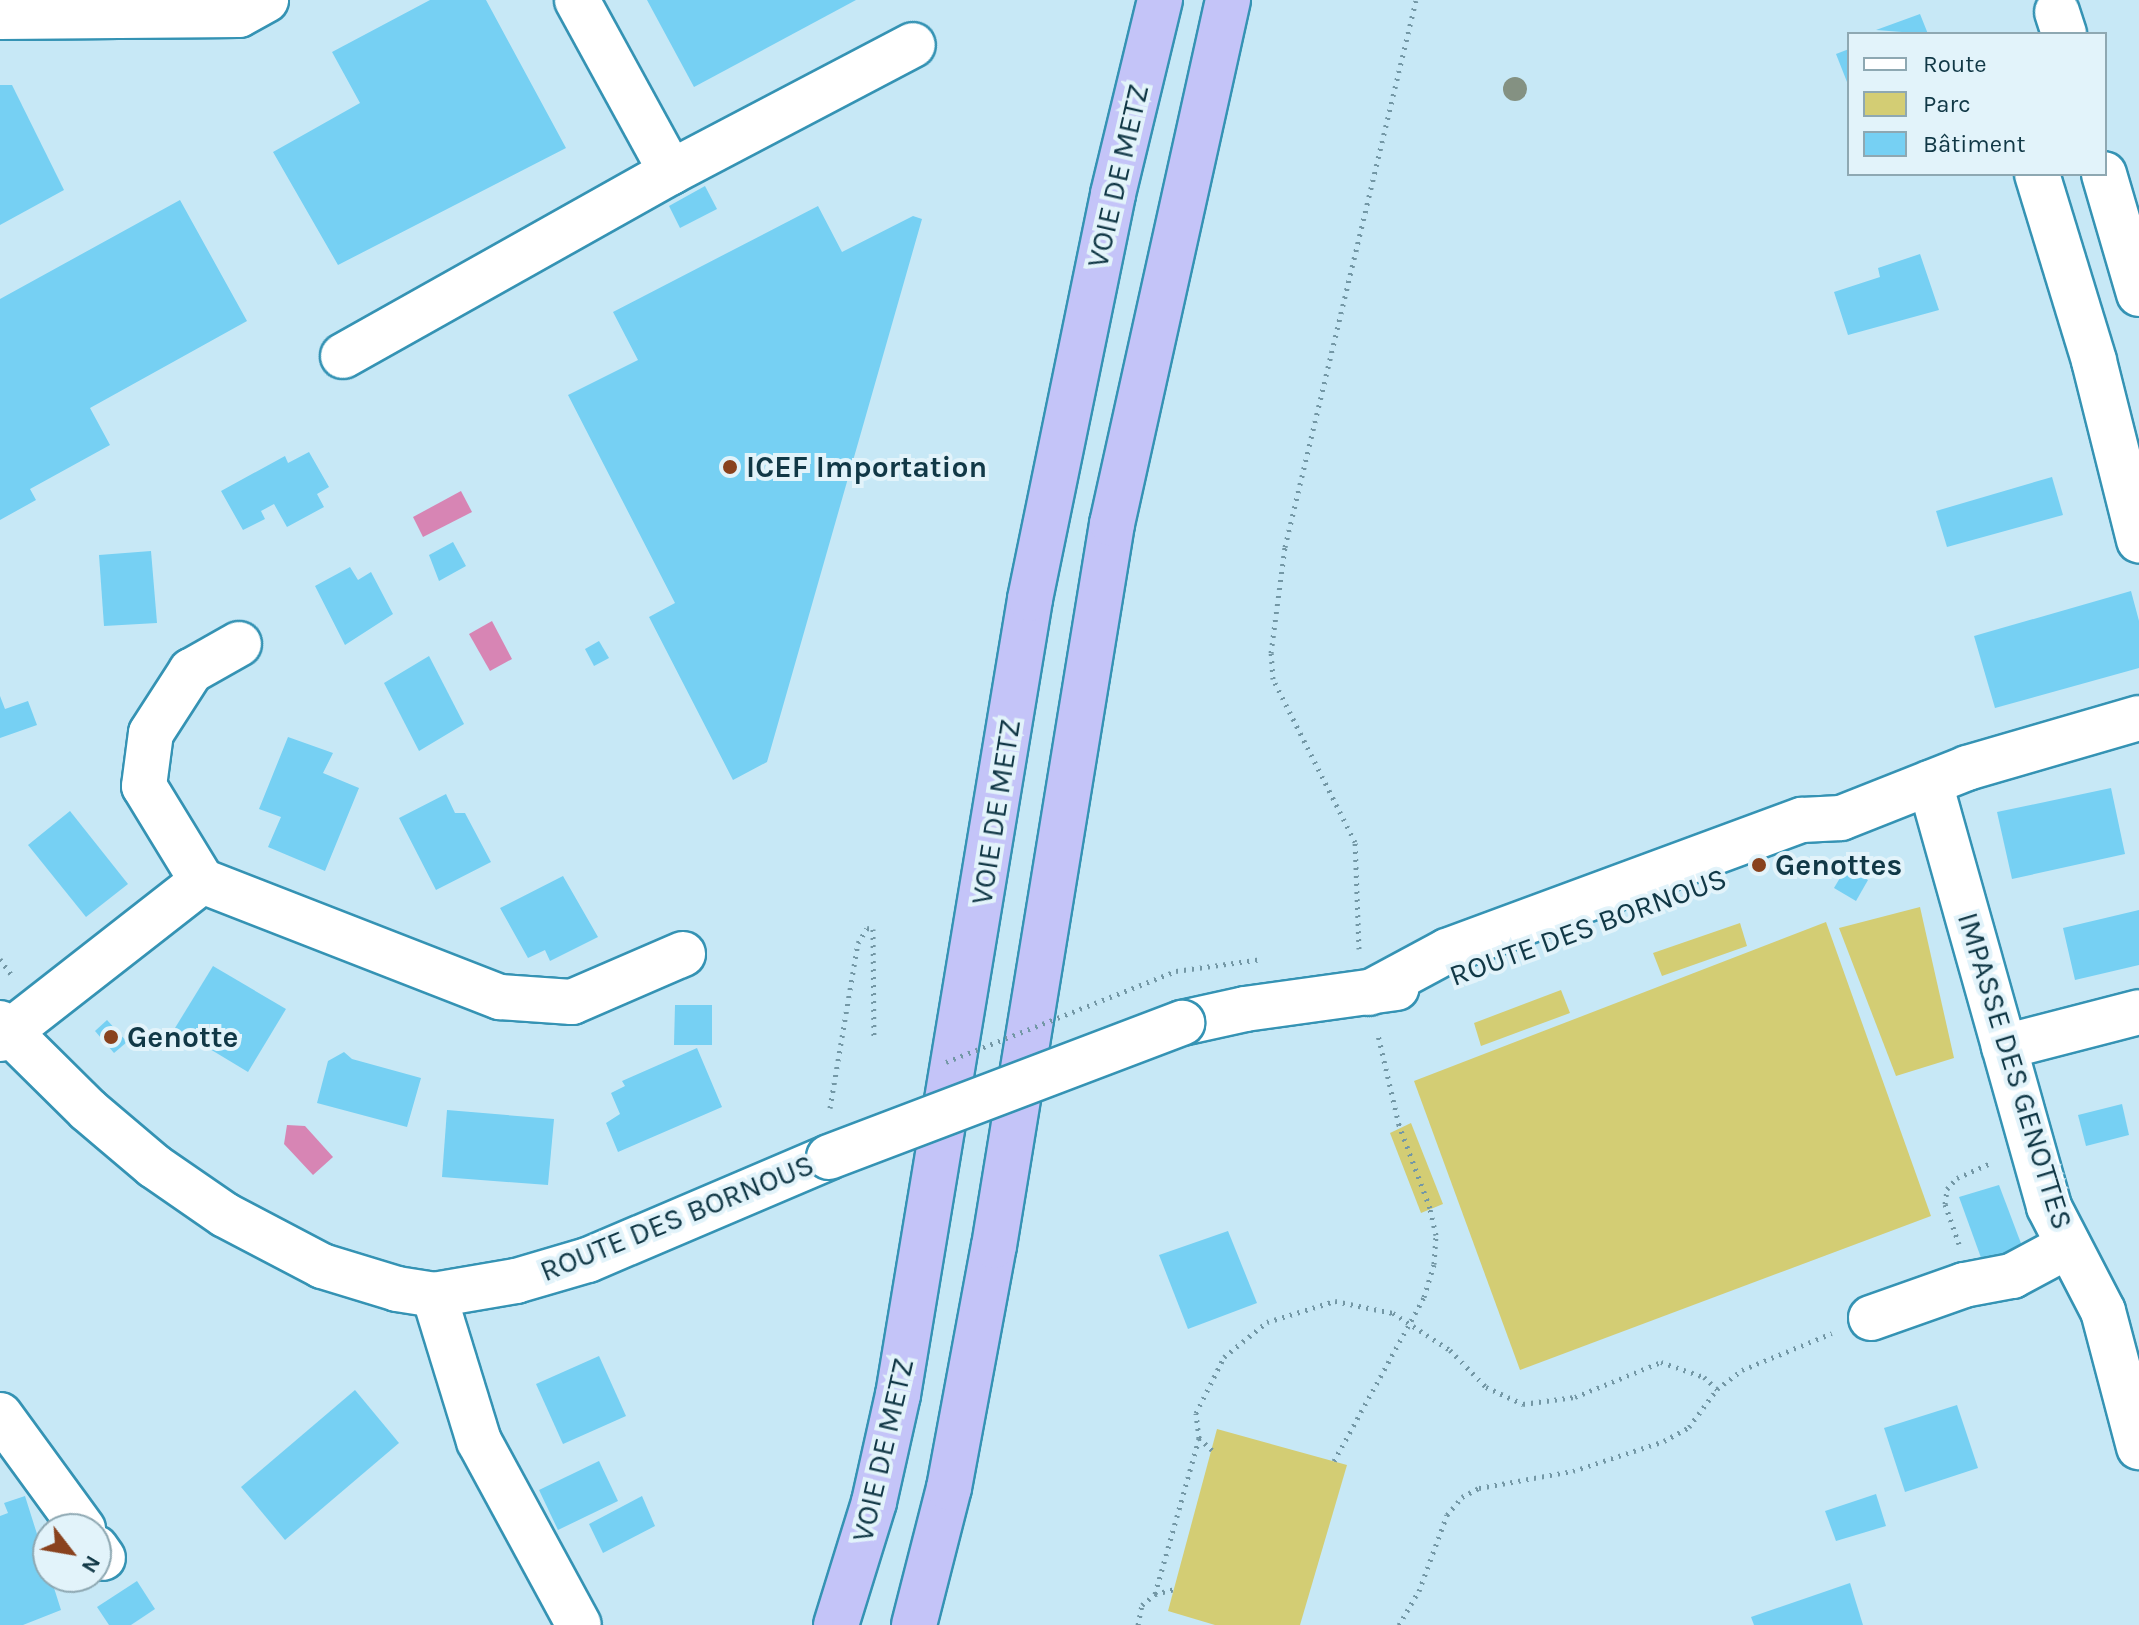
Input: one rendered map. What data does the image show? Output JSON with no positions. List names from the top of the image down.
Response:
{
  "streets": {
    "highway": ["VOIE DE METZ"],
    "street": ["ROUTE DES BORNOUS", "IMPASSE DES GENOTTES"]
  },
  "crossings": [
    ["ROUTE DES BORNOUS", "IMPASSE DES GENOTTES"]
  ],
  "places": ["ICEF Importation", "Genottes", "Genotte"],
  "legend": ["Route", "Parc", "Bâtiment"],
  "north": "bottom right"
}
